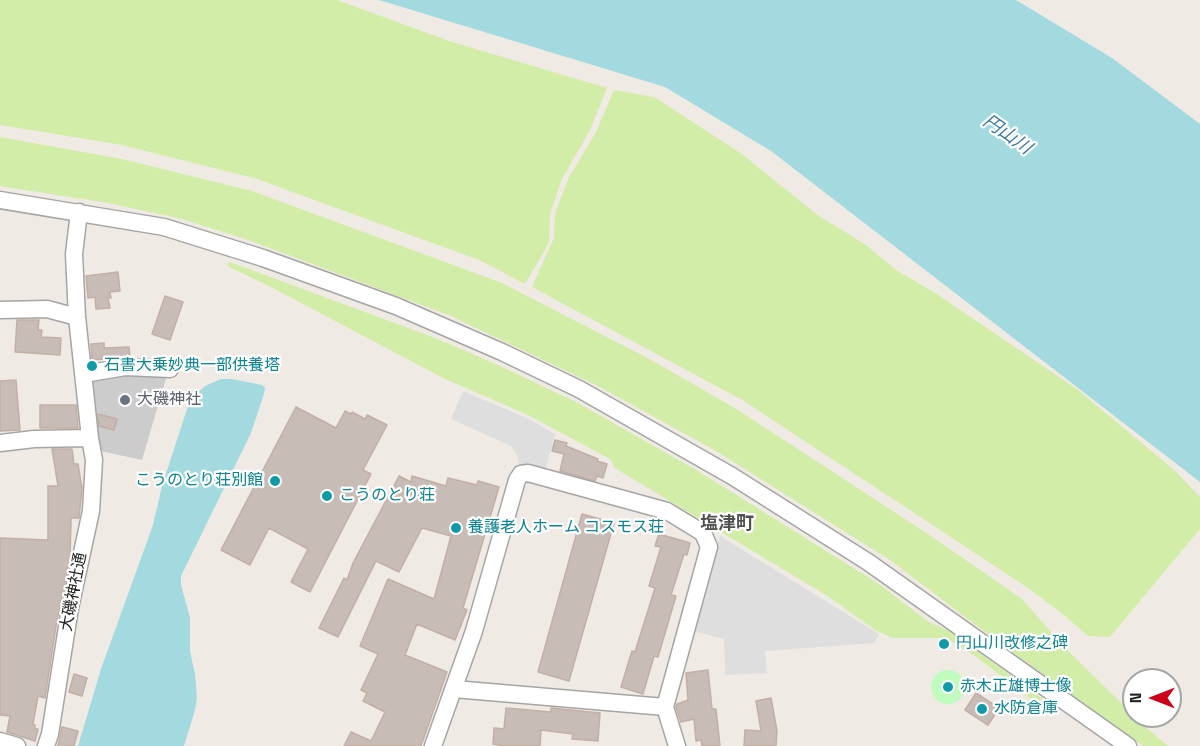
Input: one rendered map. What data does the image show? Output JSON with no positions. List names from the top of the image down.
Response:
{
  "streets": {
    "street": ["大磯神社通"]
  },
  "districts": ["塩津町"],
  "water": ["円山川"],
  "places": [
    "石書大乗妙典一部供養塔",
    "大磯神社",
    "こうのとり荘別館",
    "こうのとり荘",
    "養護老人ホーム コスモス荘",
    "円山川改修之碑",
    "赤木正雄博士像",
    "水防倉庫"
  ],
  "north": "left"
}
